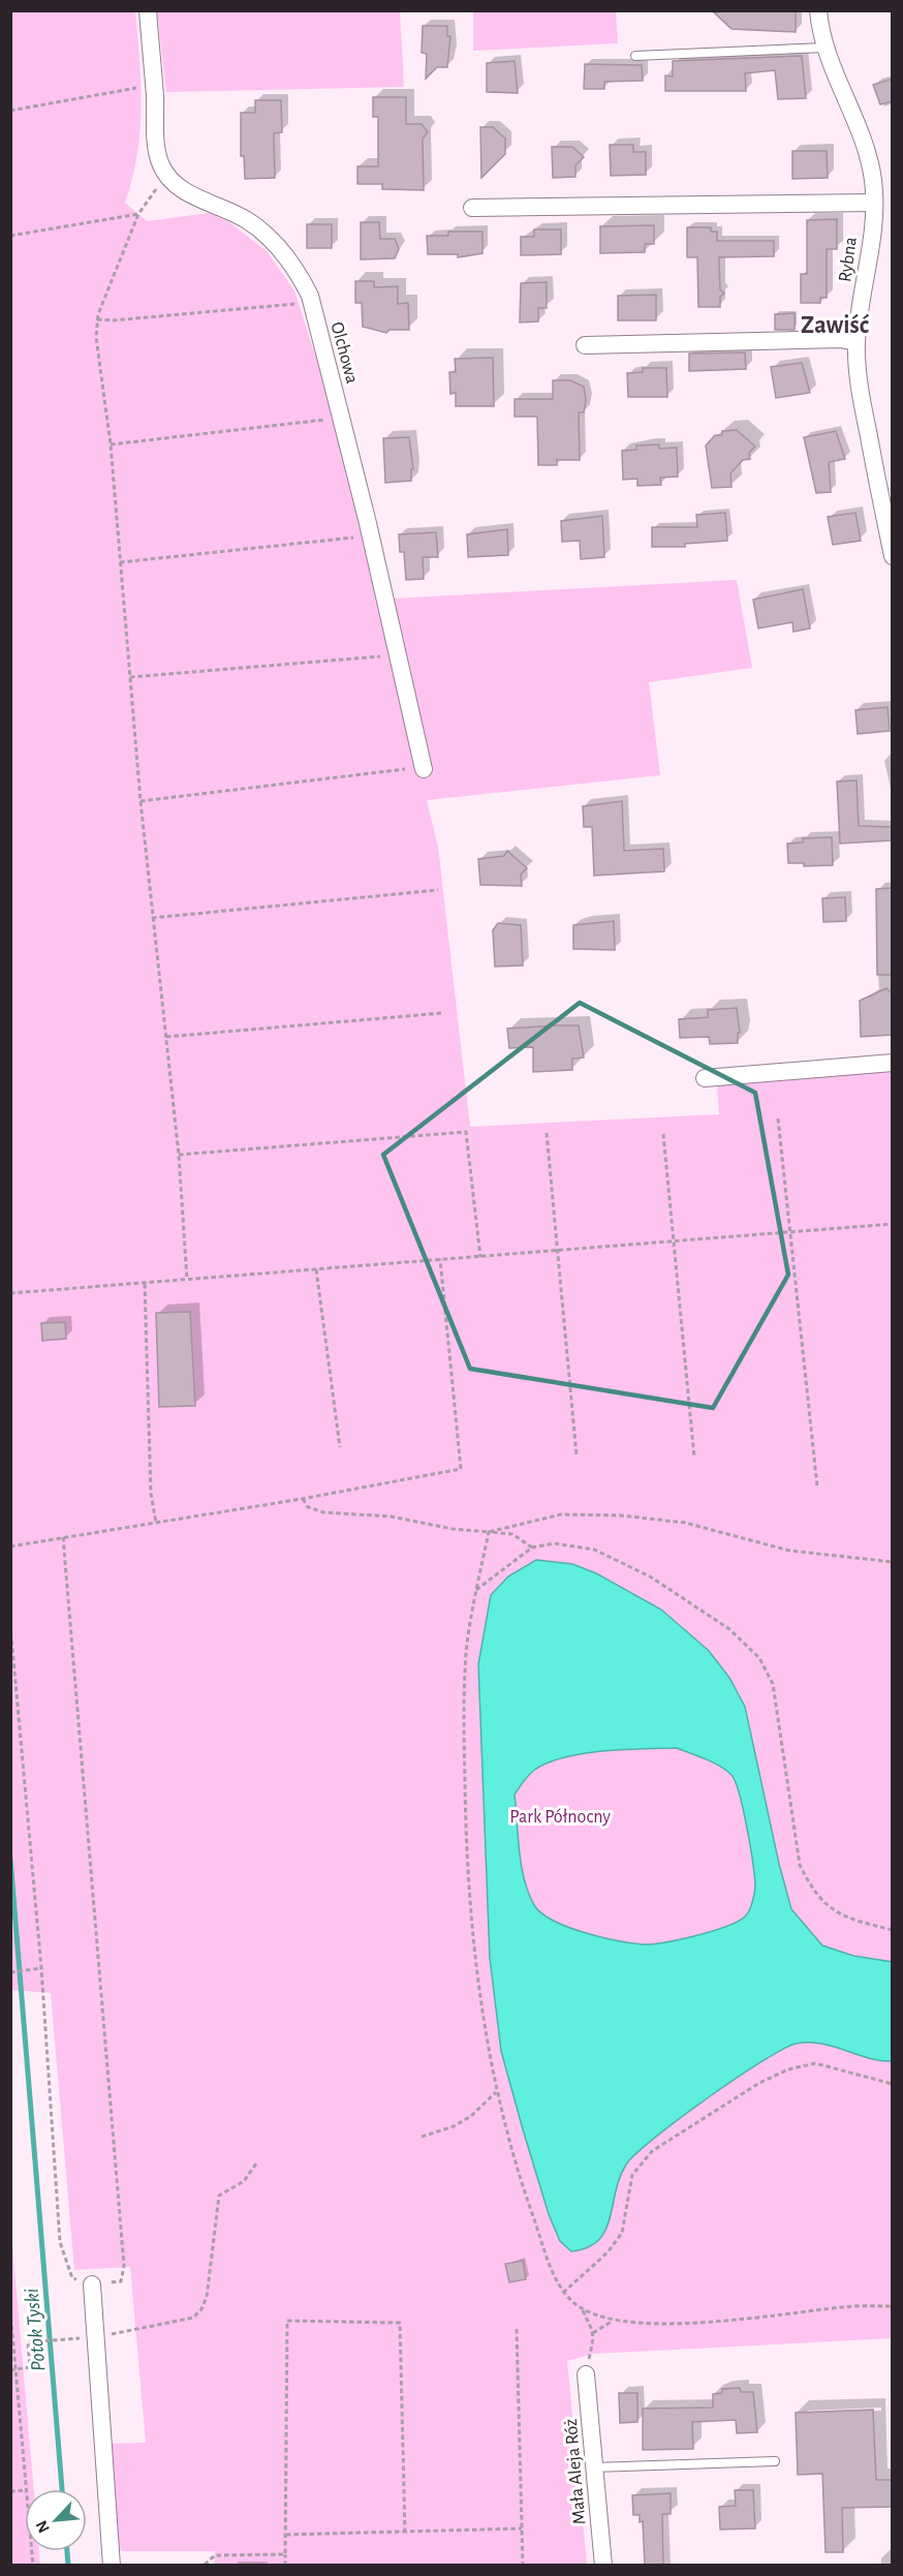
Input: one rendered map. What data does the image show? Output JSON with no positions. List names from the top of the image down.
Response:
{
  "streets": {
    "street": ["Rybna", "Olchowa", "Mała Aleja Róż"]
  },
  "districts": ["Zawiść"],
  "water": ["Potok Tyski"],
  "parks": ["Park Północny"],
  "north": "bottom left"
}
